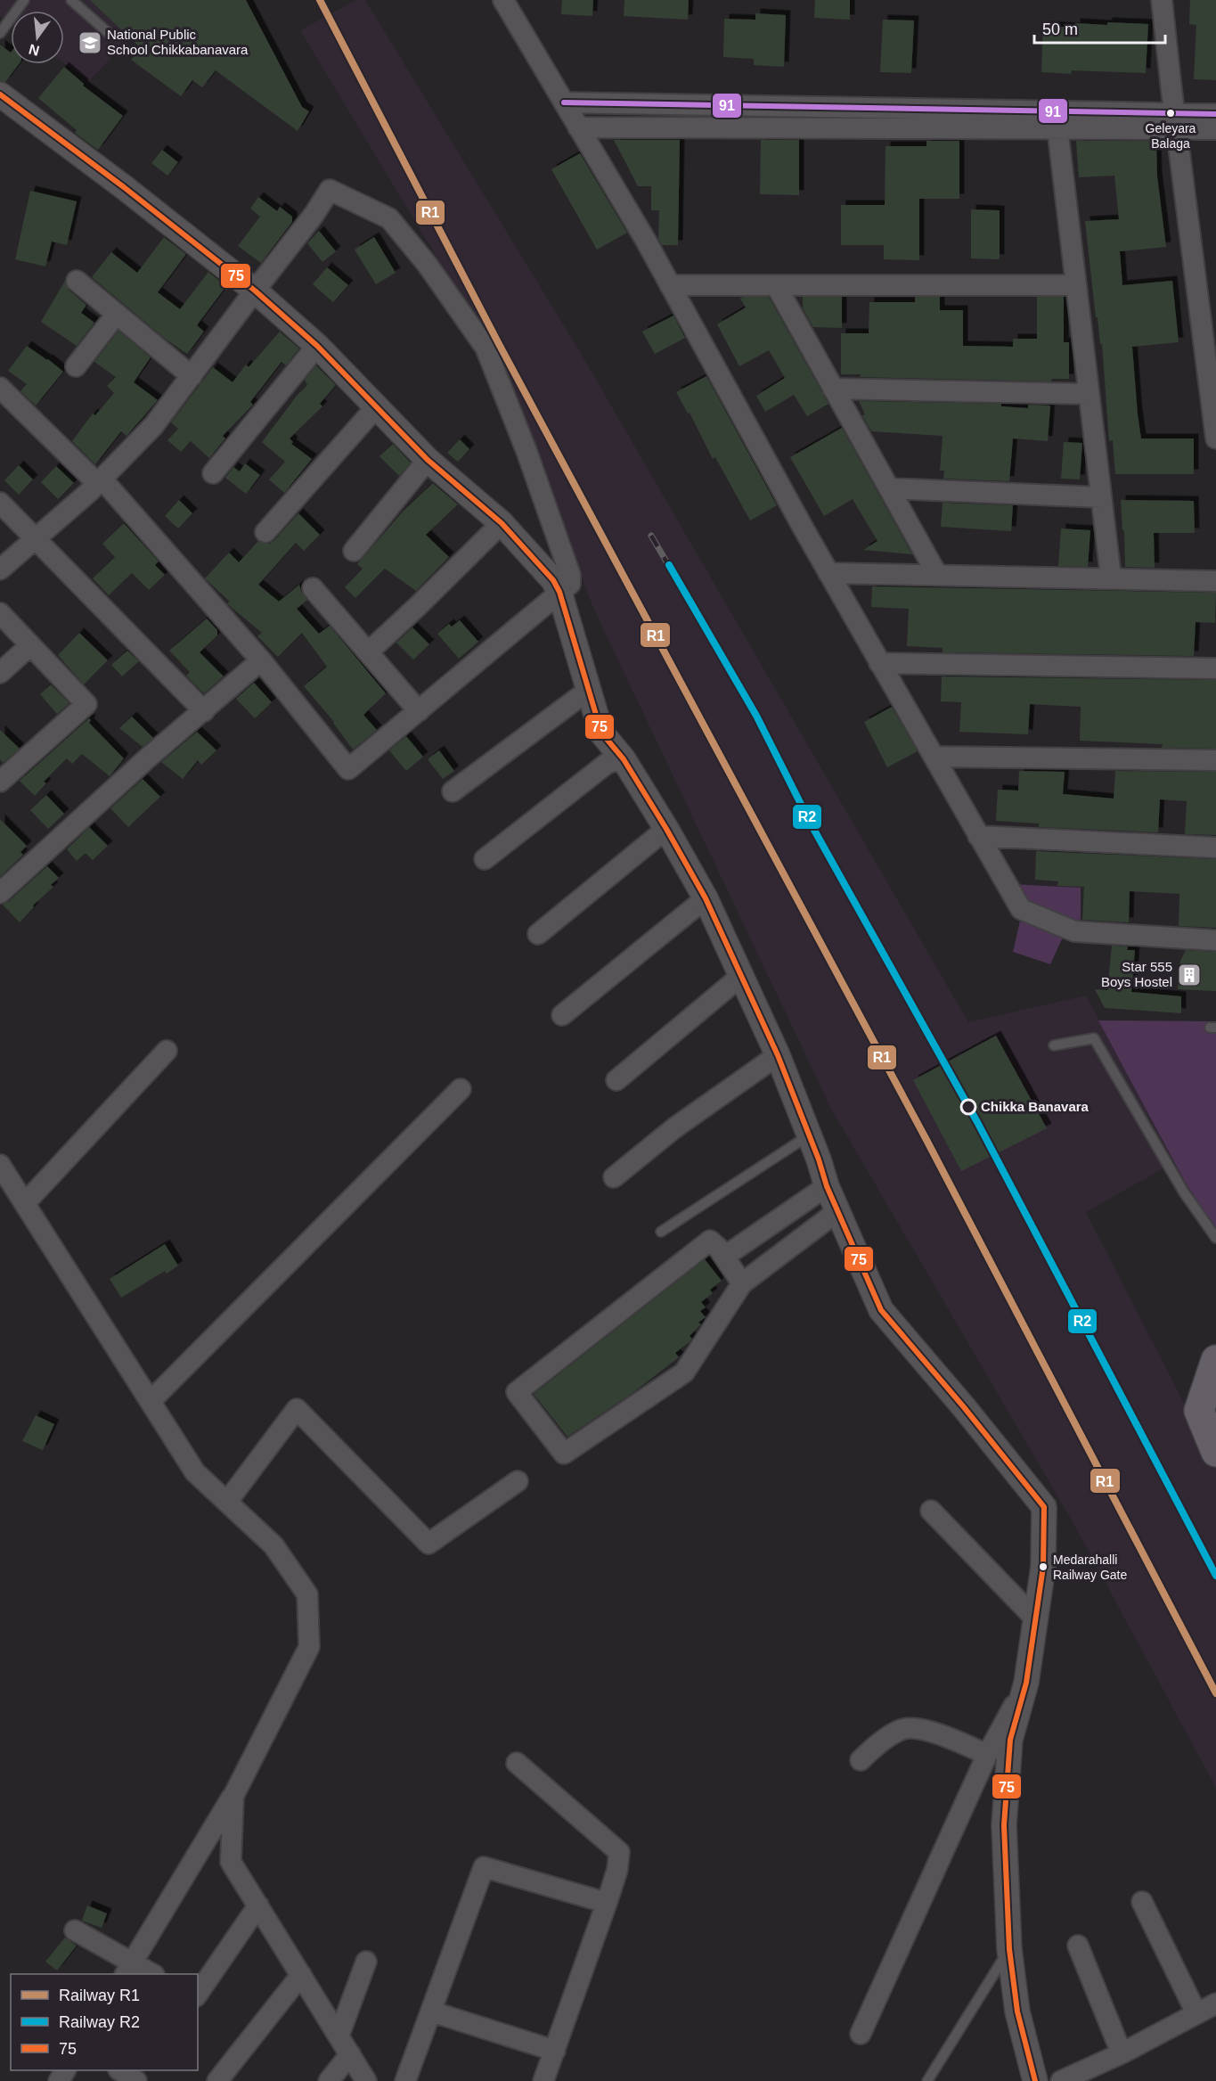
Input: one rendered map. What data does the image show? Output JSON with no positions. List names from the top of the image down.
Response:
{
  "places": {
    "school or university": ["National Public School Chikkabanavara"],
    "other": ["Geleyara Balaga", "Chikka Banavara", "Medarahalli Railway Gate"],
    "building": ["Star 555 Boys Hostel"]
  },
  "lines": [
    "rail line R1",
    "transit line 75",
    "transit line 91",
    "rail line R2"
  ],
  "legend": ["Railway R1", "Railway R2", "75"],
  "scale_bar": "50 m",
  "north": "bottom"
}
